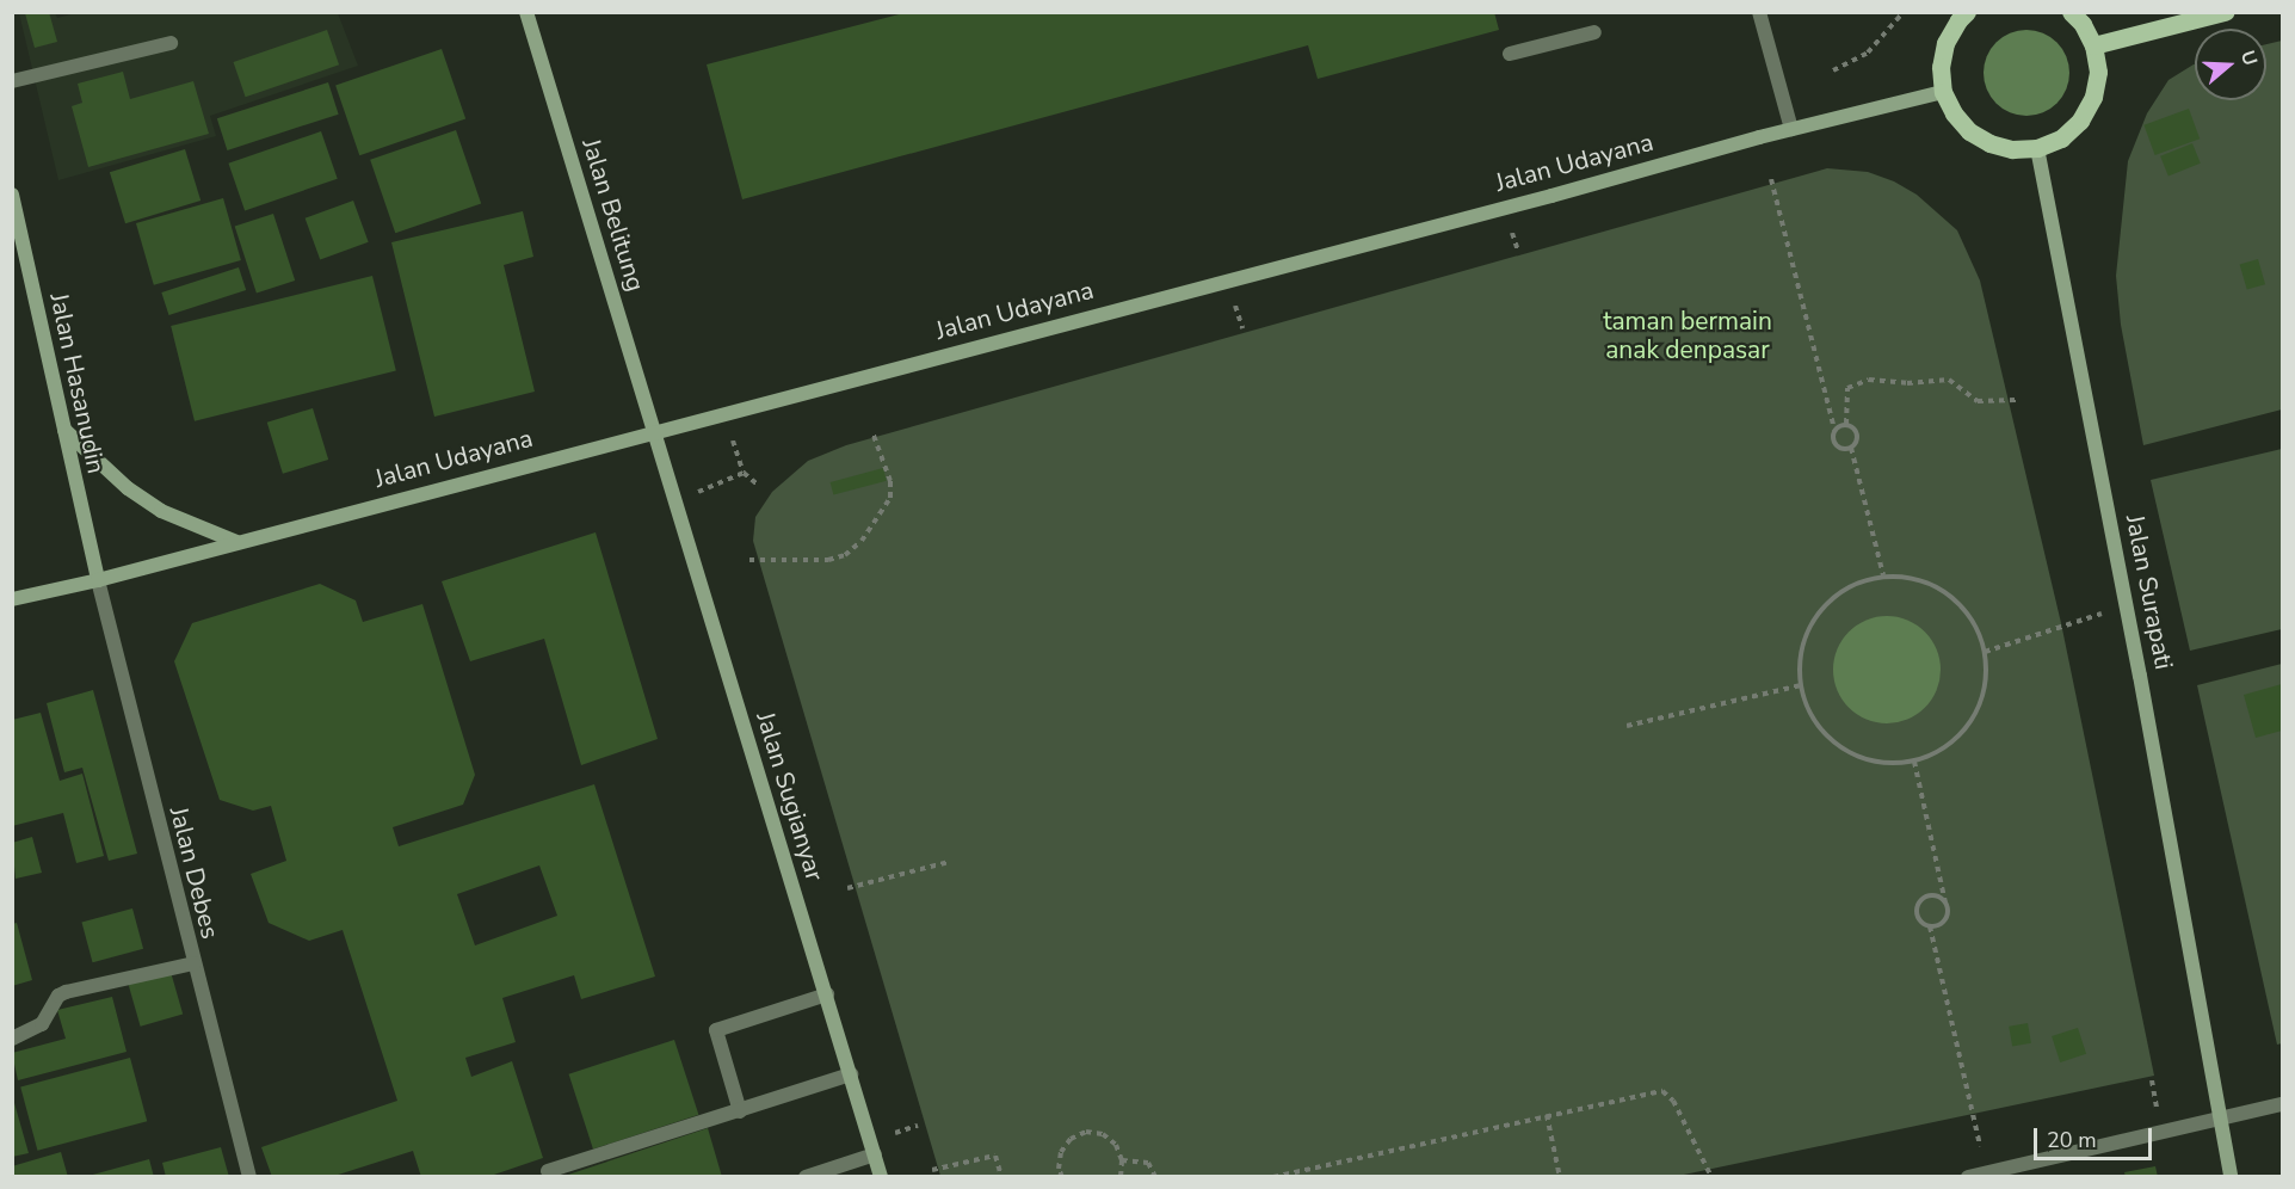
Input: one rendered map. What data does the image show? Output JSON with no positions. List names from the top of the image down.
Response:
{
  "streets": {
    "main road": [
      "Jalan Udayana",
      "Jalan Belitung",
      "Jalan Hasanudin",
      "Jalan Surapati",
      "Jalan Sugianyar"
    ],
    "street": ["Jalan Debes"]
  },
  "crossings": [
    ["Jalan Udayana", "Jalan Belitung"],
    ["Jalan Udayana", "Jalan Hasanudin"],
    ["Jalan Udayana", "Jalan Sugianyar"],
    ["Jalan Udayana", "Jalan Debes"],
    ["Jalan Belitung", "Jalan Sugianyar"],
    ["Jalan Hasanudin", "Jalan Debes"]
  ],
  "parks": ["taman bermain anak denpasar"],
  "scale_bar": "20 m",
  "north": "right"
}
